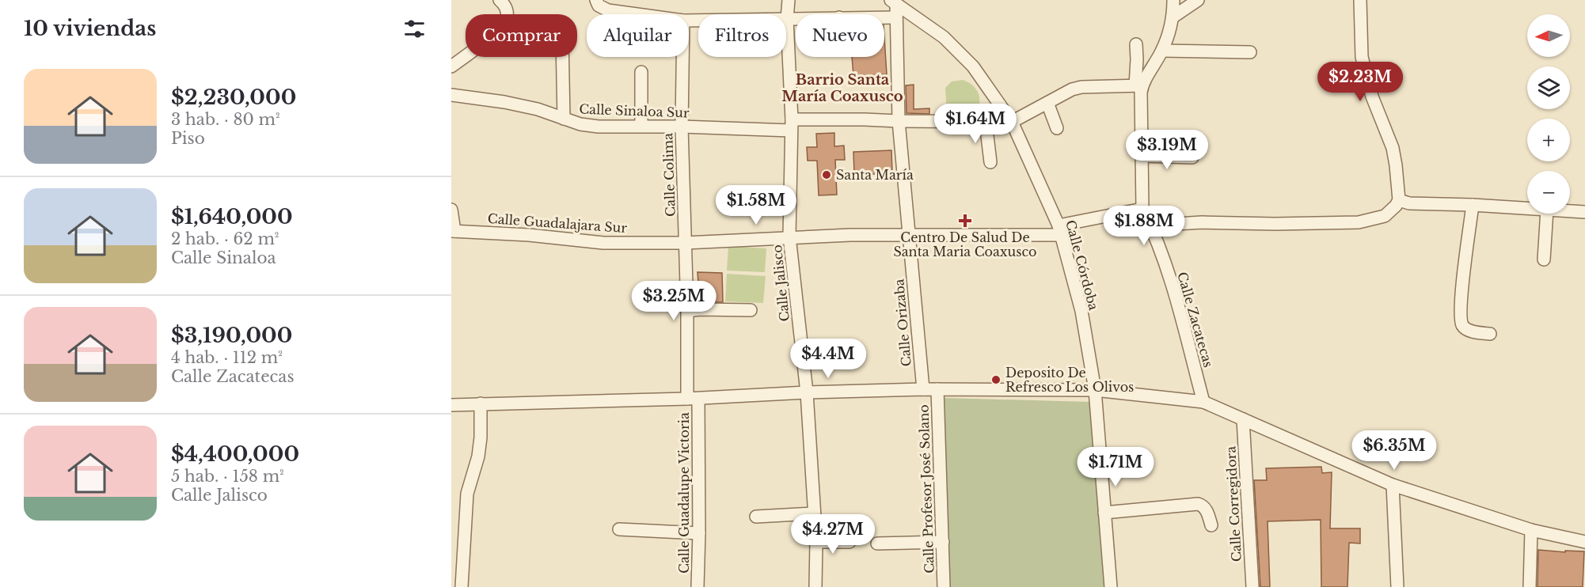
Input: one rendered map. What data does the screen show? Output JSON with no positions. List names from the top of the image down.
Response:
{
  "streets": {
    "street": [
      "Calle Sinaloa Sur",
      "Calle Colima",
      "Calle Guadalajara Sur",
      "Calle Córdoba",
      "Calle Jalisco",
      "Calle Zacatecas",
      "Calle Orizaba",
      "Calle Profesor José Solano",
      "Calle Guadalupe Victoria",
      "Calle Corregidora"
    ]
  },
  "crossings": [
    ["Calle Sinaloa Sur", "Calle Colima"],
    ["Calle Sinaloa Sur", "Calle Córdoba"],
    ["Calle Sinaloa Sur", "Calle Jalisco"],
    ["Calle Sinaloa Sur", "Calle Orizaba"],
    ["Calle Colima", "Calle Guadalajara Sur"],
    ["Calle Colima", "Calle Guadalupe Victoria"],
    ["Calle Guadalajara Sur", "Calle Córdoba"],
    ["Calle Guadalajara Sur", "Calle Jalisco"],
    ["Calle Guadalajara Sur", "Calle Zacatecas"],
    ["Calle Guadalajara Sur", "Calle Orizaba"],
    ["Calle Guadalajara Sur", "Calle Guadalupe Victoria"],
    ["Calle Córdoba", "Calle Orizaba"]
  ],
  "districts": ["Barrio Santa María Coaxusco"],
  "places": {
    "other": ["Santa María", "Deposito De Refresco Los Olivos"],
    "health": ["Centro De Salud De Santa Maria Coaxusco"]
  },
  "north": "left",
  "page": {
    "heading": "10 viviendas",
    "map_buttons": ["+", "−"],
    "chip": [
      "Comprar",
      "Alquilar",
      "Filtros",
      "Nuevo"
    ],
    "list": [
      {
        "name": "$2,230,000",
        "note": "3 hab. · 80 m² · Piso"
      },
      {
        "name": "$1,640,000",
        "note": "2 hab. · 62 m² · Calle Sinaloa"
      },
      {
        "name": "$3,190,000",
        "note": "4 hab. · 112 m² · Calle Zacatecas"
      },
      {
        "name": "$4,400,000",
        "note": "5 hab. · 158 m² · Calle Jalisco"
      }
    ],
    "price": [
      "$2.23M",
      "$1.64M",
      "$3.19M",
      "$1.58M",
      "$1.88M",
      "$3.25M",
      "$4.4M",
      "$6.35M",
      "$1.71M",
      "$4.27M"
    ]
  }
}
